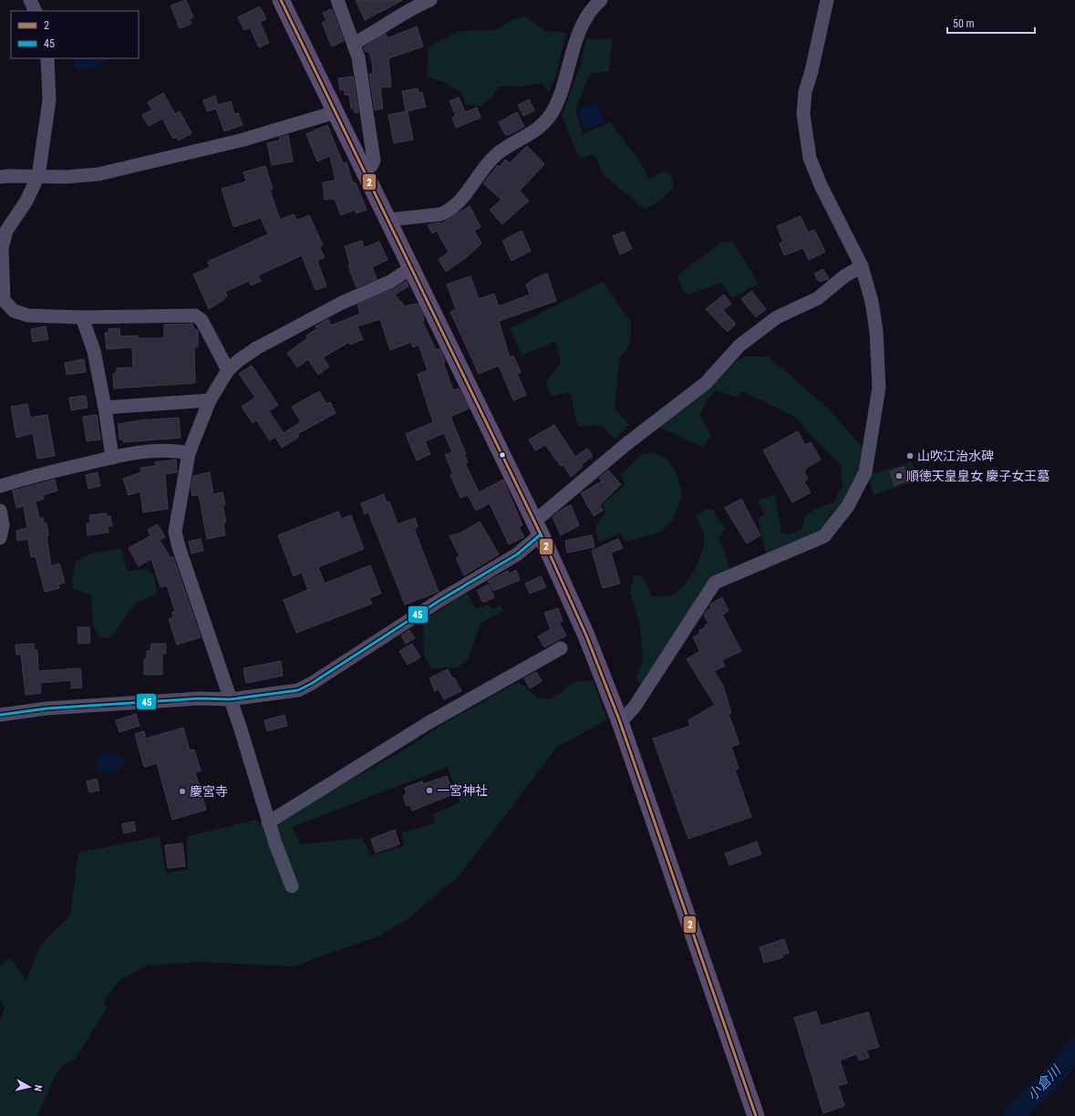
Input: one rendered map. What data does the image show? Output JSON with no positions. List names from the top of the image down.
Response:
{
  "water": ["小倉川"],
  "places": [
    "山吹江治水碑",
    "順徳天皇皇女 慶子女王墓",
    "一宮神社",
    "慶宮寺"
  ],
  "lines": ["transit line 2", "transit line 45"],
  "legend": ["2", "45"],
  "scale_bar": "50 m",
  "north": "right"
}
